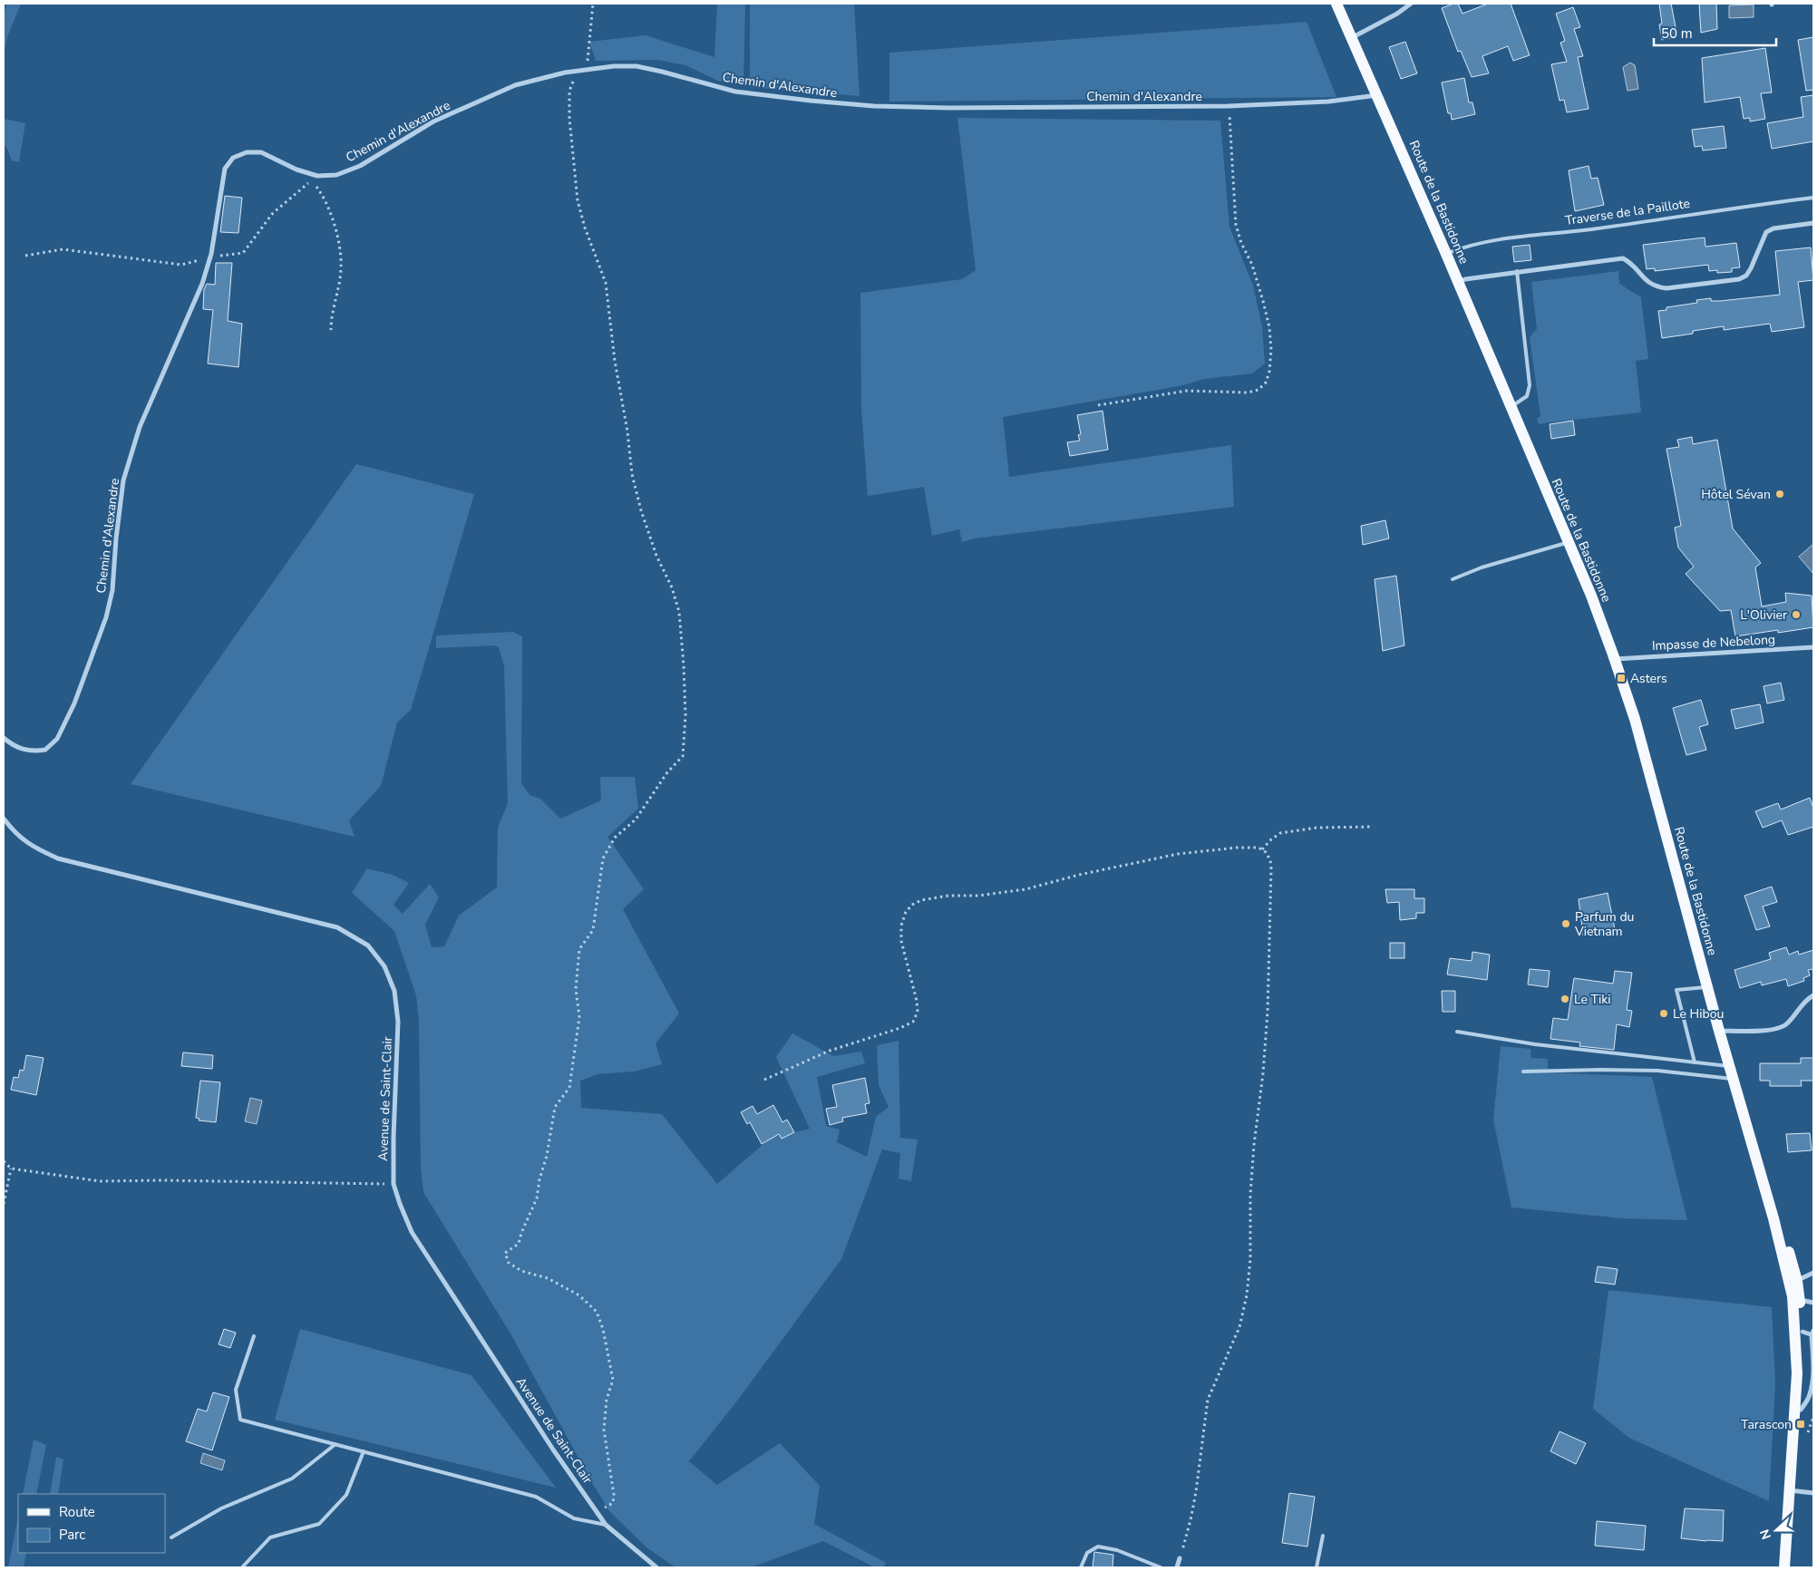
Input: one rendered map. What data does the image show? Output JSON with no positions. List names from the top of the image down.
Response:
{
  "streets": {
    "main road": ["Route de la Bastidonne"],
    "street": ["Chemin d'Alexandre", "Impasse de Nebelong", "Avenue de Saint-Clair"],
    "lane": ["Traverse de la Paillote"]
  },
  "crossings": [
    ["Chemin d'Alexandre", "Route de la Bastidonne"],
    ["Route de la Bastidonne", "Traverse de la Paillote"],
    ["Route de la Bastidonne", "Impasse de Nebelong"]
  ],
  "places": {
    "other": [
      "Hôtel Sévan",
      "L'Olivier",
      "Parfum du Vietnam",
      "Le Tiki",
      "Le Hibou"
    ],
    "transit": ["Asters", "Tarascon"]
  },
  "legend": ["Route", "Parc"],
  "scale_bar": "50 m",
  "north": "left"
}
